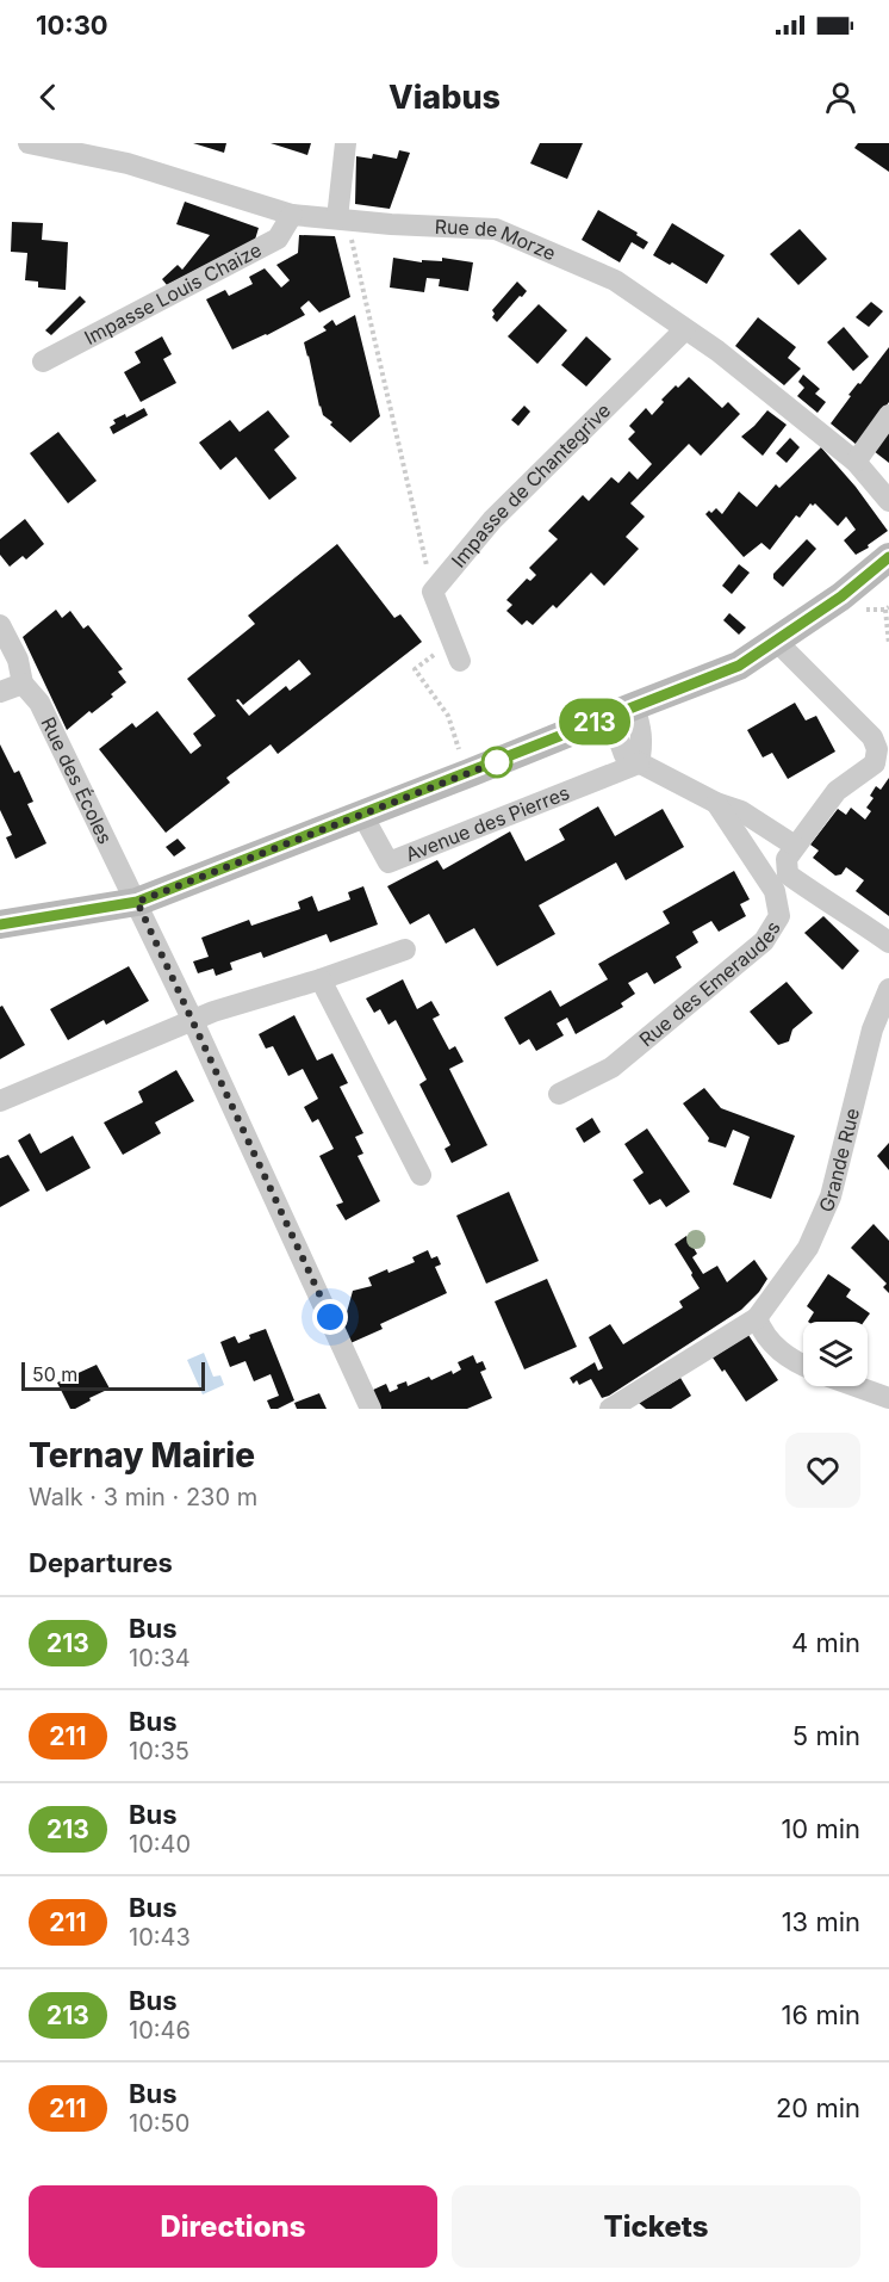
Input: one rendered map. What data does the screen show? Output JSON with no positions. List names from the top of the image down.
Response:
{
  "streets": {
    "street": [
      "Rue de Morze",
      "Impasse Louis Chaize",
      "Impasse de Chantegrive",
      "Rue des Écoles",
      "Avenue des Pierres",
      "Rue des Emeraudes",
      "Grande Rue"
    ]
  },
  "crossings": [
    ["Rue de Morze", "Impasse Louis Chaize"],
    ["Rue de Morze", "Impasse de Chantegrive"]
  ],
  "lines": ["bus line 213"],
  "scale_bar": "50 m",
  "page": {
    "status": "10:30",
    "header": "Viabus",
    "on_map": "213",
    "scale": "50 m",
    "heading": [
      ["Ternay Mairie", "Walk · 3 min · 230 m"],
      "Departures"
    ],
    "list": [
      {
        "mark": "213",
        "name": "Bus",
        "note": "10:34",
        "value": "4 min"
      },
      {
        "mark": "211",
        "name": "Bus",
        "note": "10:35",
        "value": "5 min"
      },
      {
        "mark": "213",
        "name": "Bus",
        "note": "10:40",
        "value": "10 min"
      },
      {
        "mark": "211",
        "name": "Bus",
        "note": "10:43",
        "value": "13 min"
      },
      {
        "mark": "213",
        "name": "Bus",
        "note": "10:46",
        "value": "16 min"
      },
      {
        "mark": "211",
        "name": "Bus",
        "note": "10:50",
        "value": "20 min"
      }
    ],
    "buttons": ["Directions", "Tickets"]
  }
}
